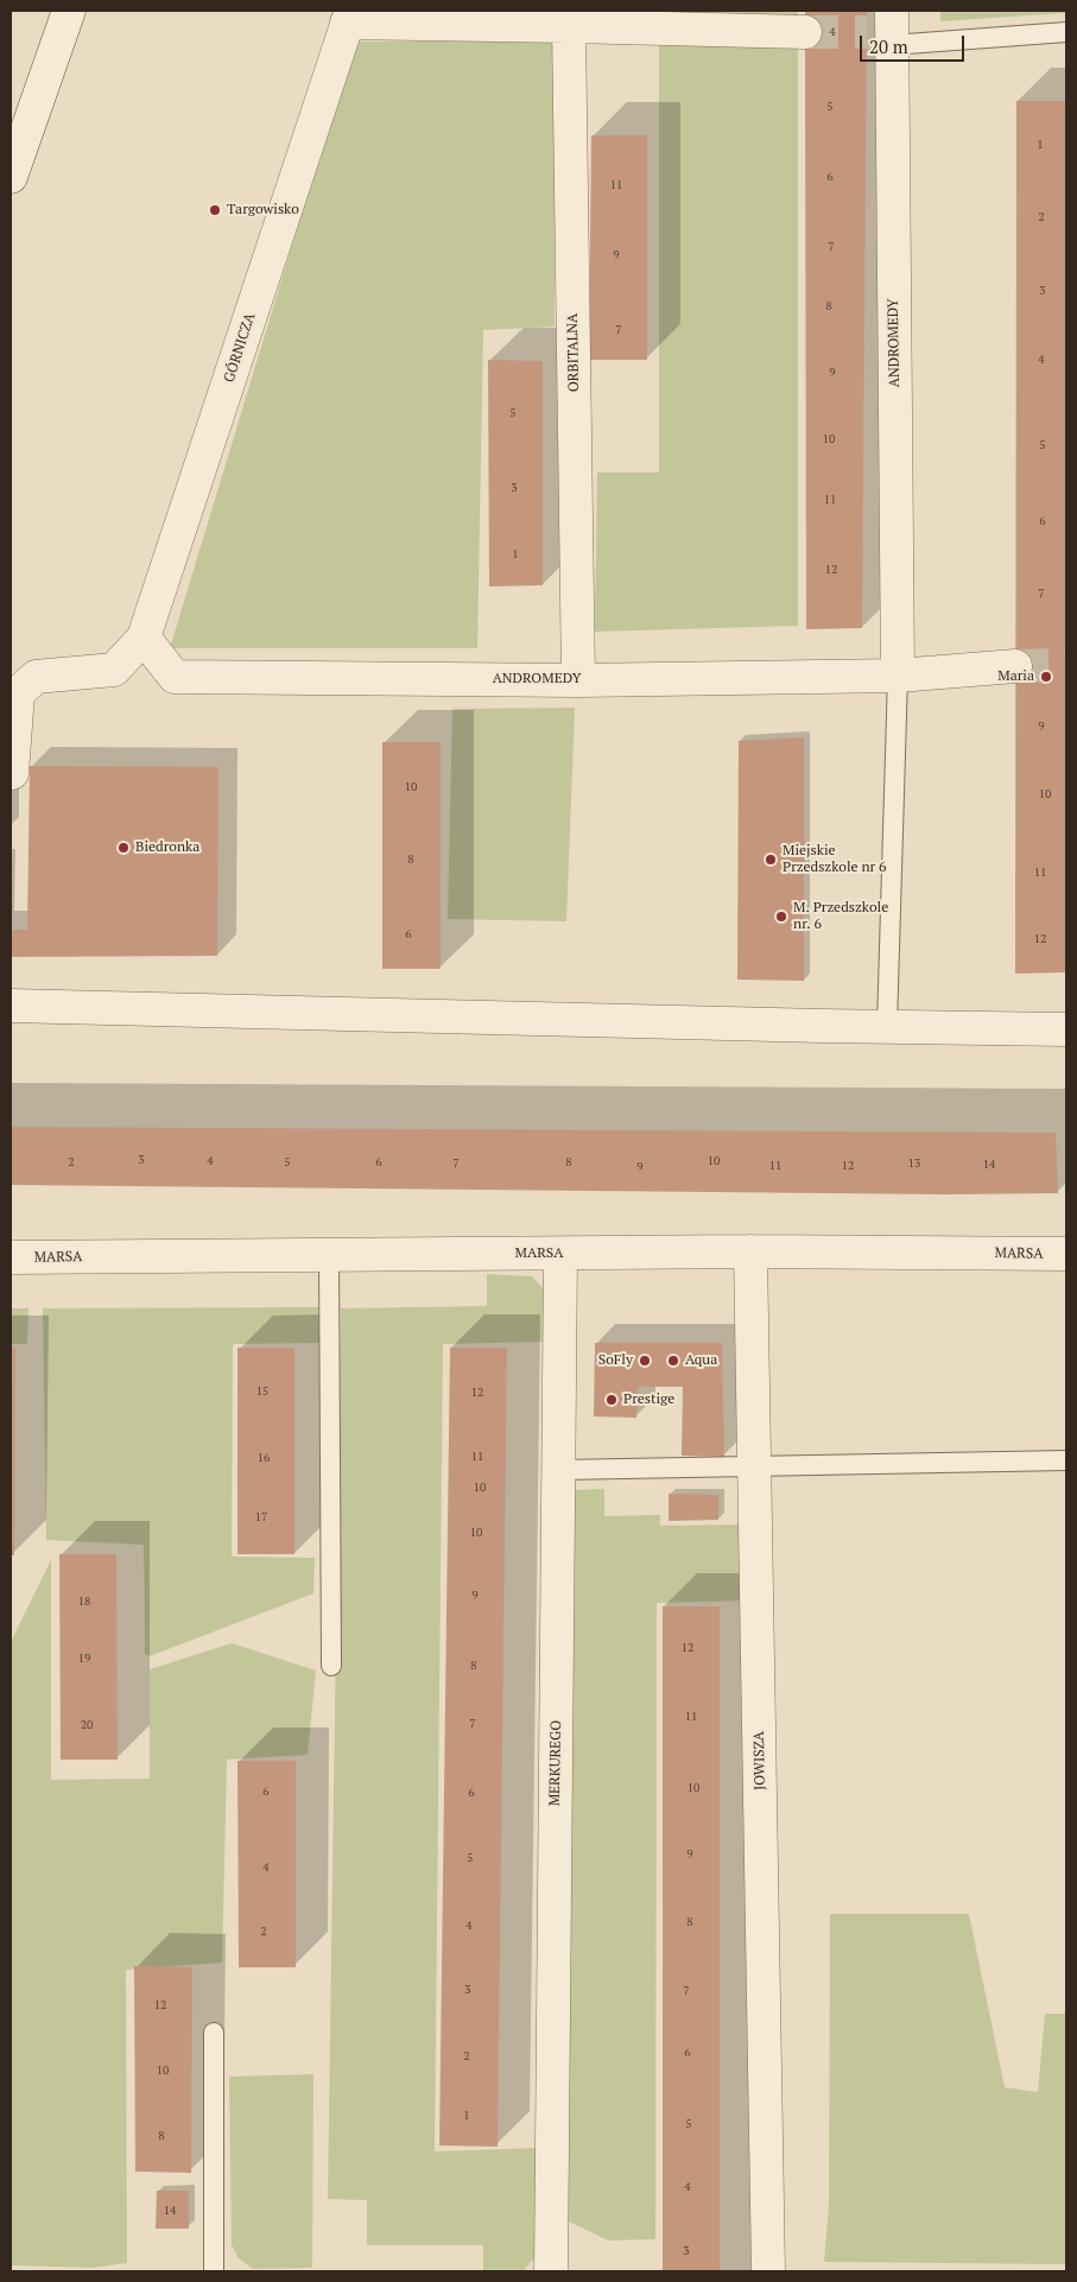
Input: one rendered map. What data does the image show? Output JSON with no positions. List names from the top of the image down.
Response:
{
  "streets": {
    "street": [
      "ANDROMEDY",
      "GÓRNICZA",
      "ORBITALNA",
      "MARSA",
      "JOWISZA",
      "MERKUREGO"
    ]
  },
  "crossings": [
    ["ANDROMEDY", "GÓRNICZA"],
    ["ANDROMEDY", "ORBITALNA"],
    ["MARSA", "JOWISZA"],
    ["MARSA", "MERKUREGO"]
  ],
  "places": [
    "Targowisko",
    "Maria",
    "Biedronka",
    "Miejskie Przedszkole nr 6",
    "M. Przedszkole nr. 6",
    "SoFly",
    "Aqua",
    "Prestige"
  ],
  "house_numbers": [
    "4",
    "5",
    "1",
    "6",
    "11",
    "2",
    "7",
    "9",
    "3",
    "8",
    "7",
    "4",
    "9",
    "5",
    "10",
    "5",
    "3",
    "11",
    "6",
    "1",
    "12",
    "7",
    "9",
    "10",
    "10",
    "8",
    "11",
    "6",
    "12",
    "3",
    "4",
    "10",
    "2",
    "5",
    "6",
    "8",
    "7",
    "13",
    "14",
    "11",
    "12",
    "9",
    "15",
    "12",
    "11",
    "16",
    "10",
    "17",
    "10",
    "9",
    "18",
    "12",
    "19",
    "8",
    "11",
    "7",
    "20",
    "10",
    "6",
    "6",
    "9",
    "5",
    "4",
    "8",
    "4",
    "2",
    "3",
    "7",
    "12",
    "6",
    "2",
    "10",
    "1",
    "5",
    "8",
    "4",
    "14",
    "3"
  ],
  "scale_bar": "20 m"
}
